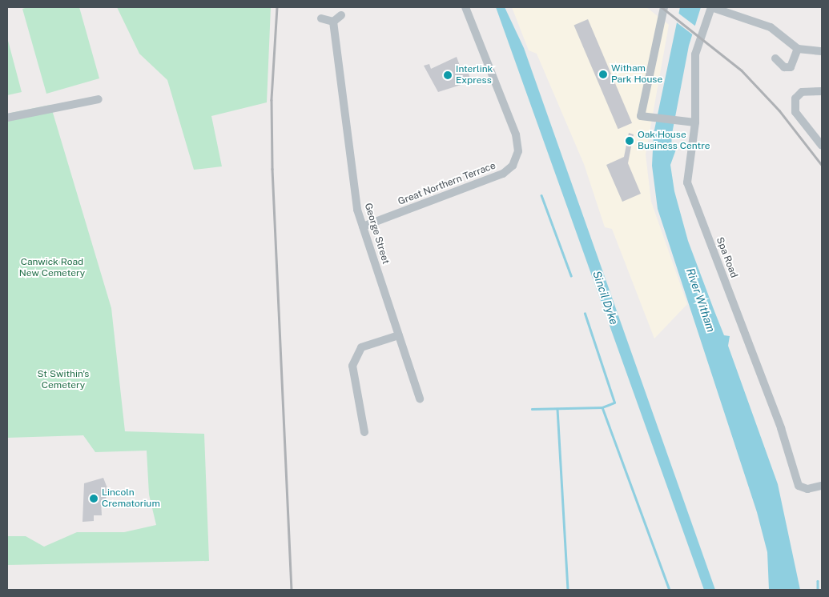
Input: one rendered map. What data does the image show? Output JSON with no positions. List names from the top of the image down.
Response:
{
  "streets": {
    "street": ["Great Northern Terrace", "George Street", "Spa Road"]
  },
  "crossings": [
    ["Great Northern Terrace", "George Street"]
  ],
  "water": ["Sincil Dyke", "River Witham"],
  "parks": ["Canwick Road New Cemetery", "St Swithin's Cemetery"],
  "places": [
    "Witham Park House",
    "Interlink Express",
    "Oak House Business Centre",
    "Lincoln Crematorium"
  ]
}
